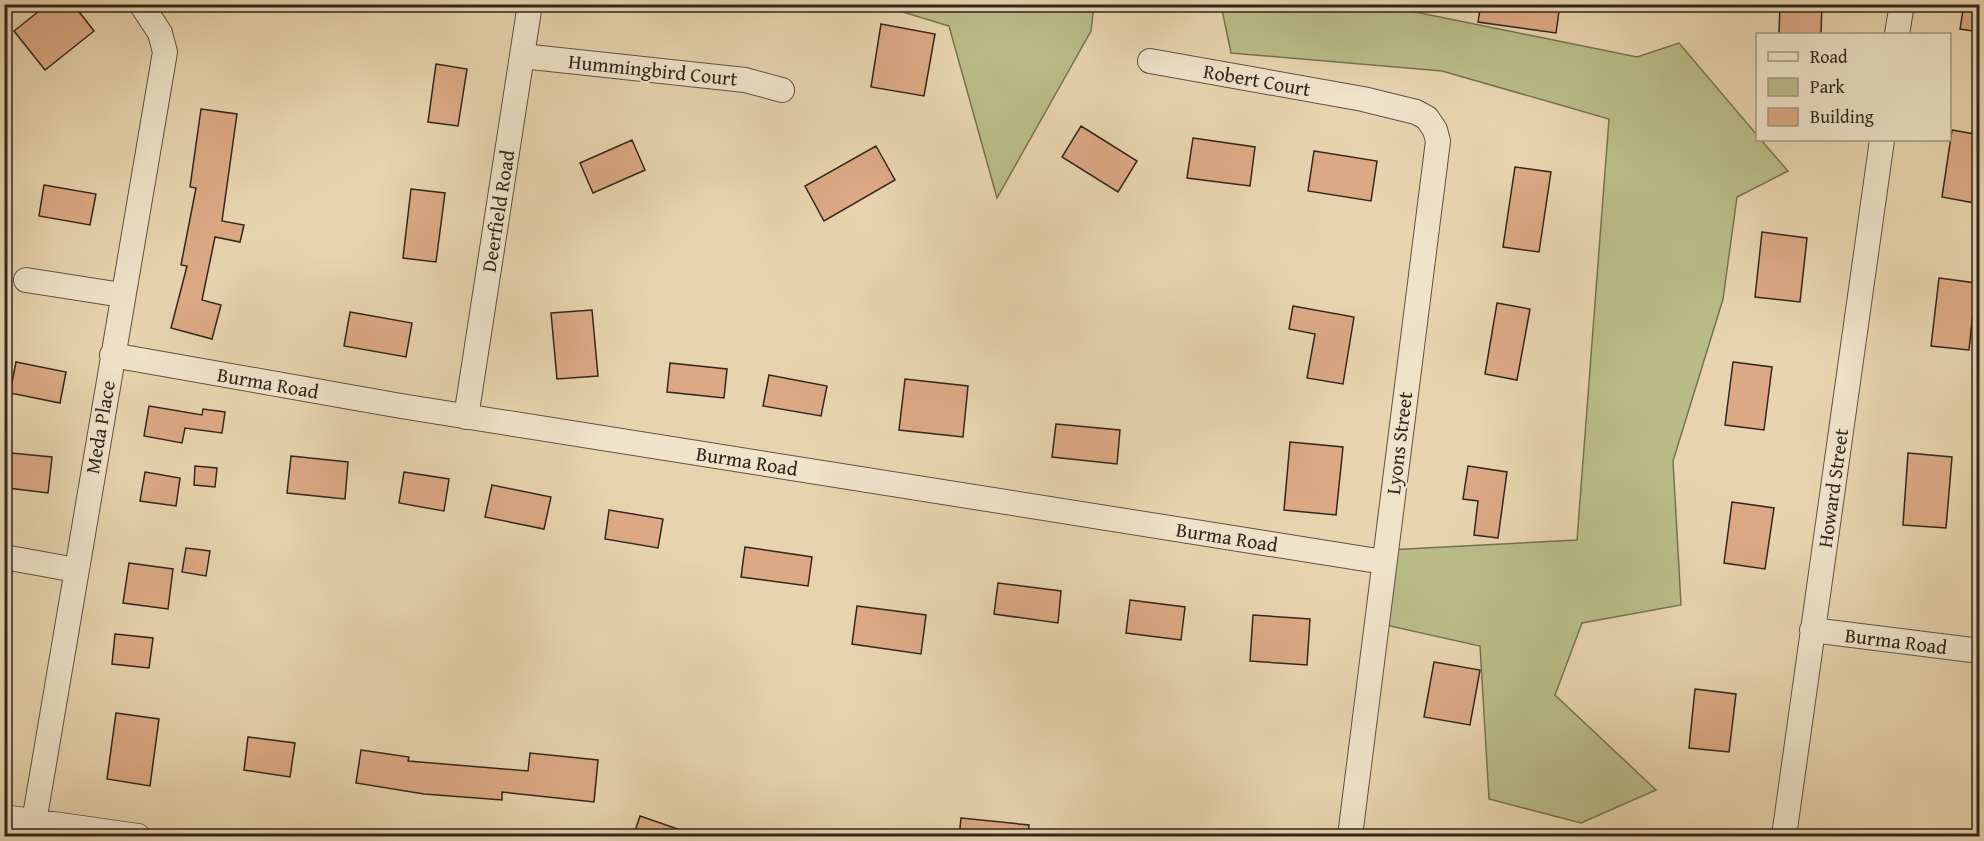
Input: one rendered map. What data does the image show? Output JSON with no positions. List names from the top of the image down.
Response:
{
  "streets": {
    "street": [
      "Hummingbird Court",
      "Robert Court",
      "Deerfield Road",
      "Burma Road",
      "Meda Place",
      "Lyons Street",
      "Howard Street"
    ]
  },
  "crossings": [
    ["Hummingbird Court", "Deerfield Road"],
    ["Robert Court", "Lyons Street"],
    ["Deerfield Road", "Burma Road"],
    ["Burma Road", "Meda Place"],
    ["Burma Road", "Lyons Street"],
    ["Burma Road", "Howard Street"]
  ],
  "legend": ["Road", "Park", "Building"]
}
